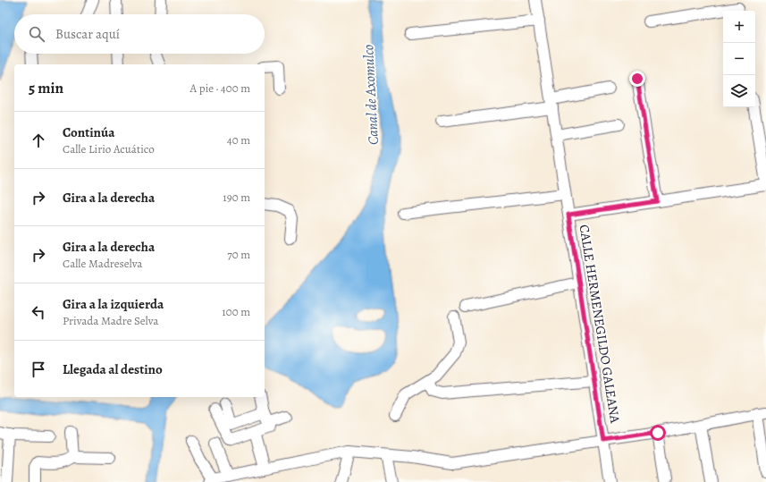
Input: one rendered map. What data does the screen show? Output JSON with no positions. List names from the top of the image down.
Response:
{
  "streets": {
    "street": ["CALLE HERMENEGILDO GALEANA"]
  },
  "water": ["Canal de Axomulco"],
  "page": {
    "map_buttons": ["+", "−"],
    "search": "Buscar aquí",
    "heading": ["5 min", "A pie · 400 m"],
    "list": [
      ["Continúa", "Calle Lirio Acuático", "40 m"],
      ["Gira a la derecha", "190 m"],
      ["Gira a la derecha", "Calle Madreselva", "70 m"],
      ["Gira a la izquierda", "Privada Madre Selva", "100 m"],
      "Llegada al destino"
    ]
  }
}
